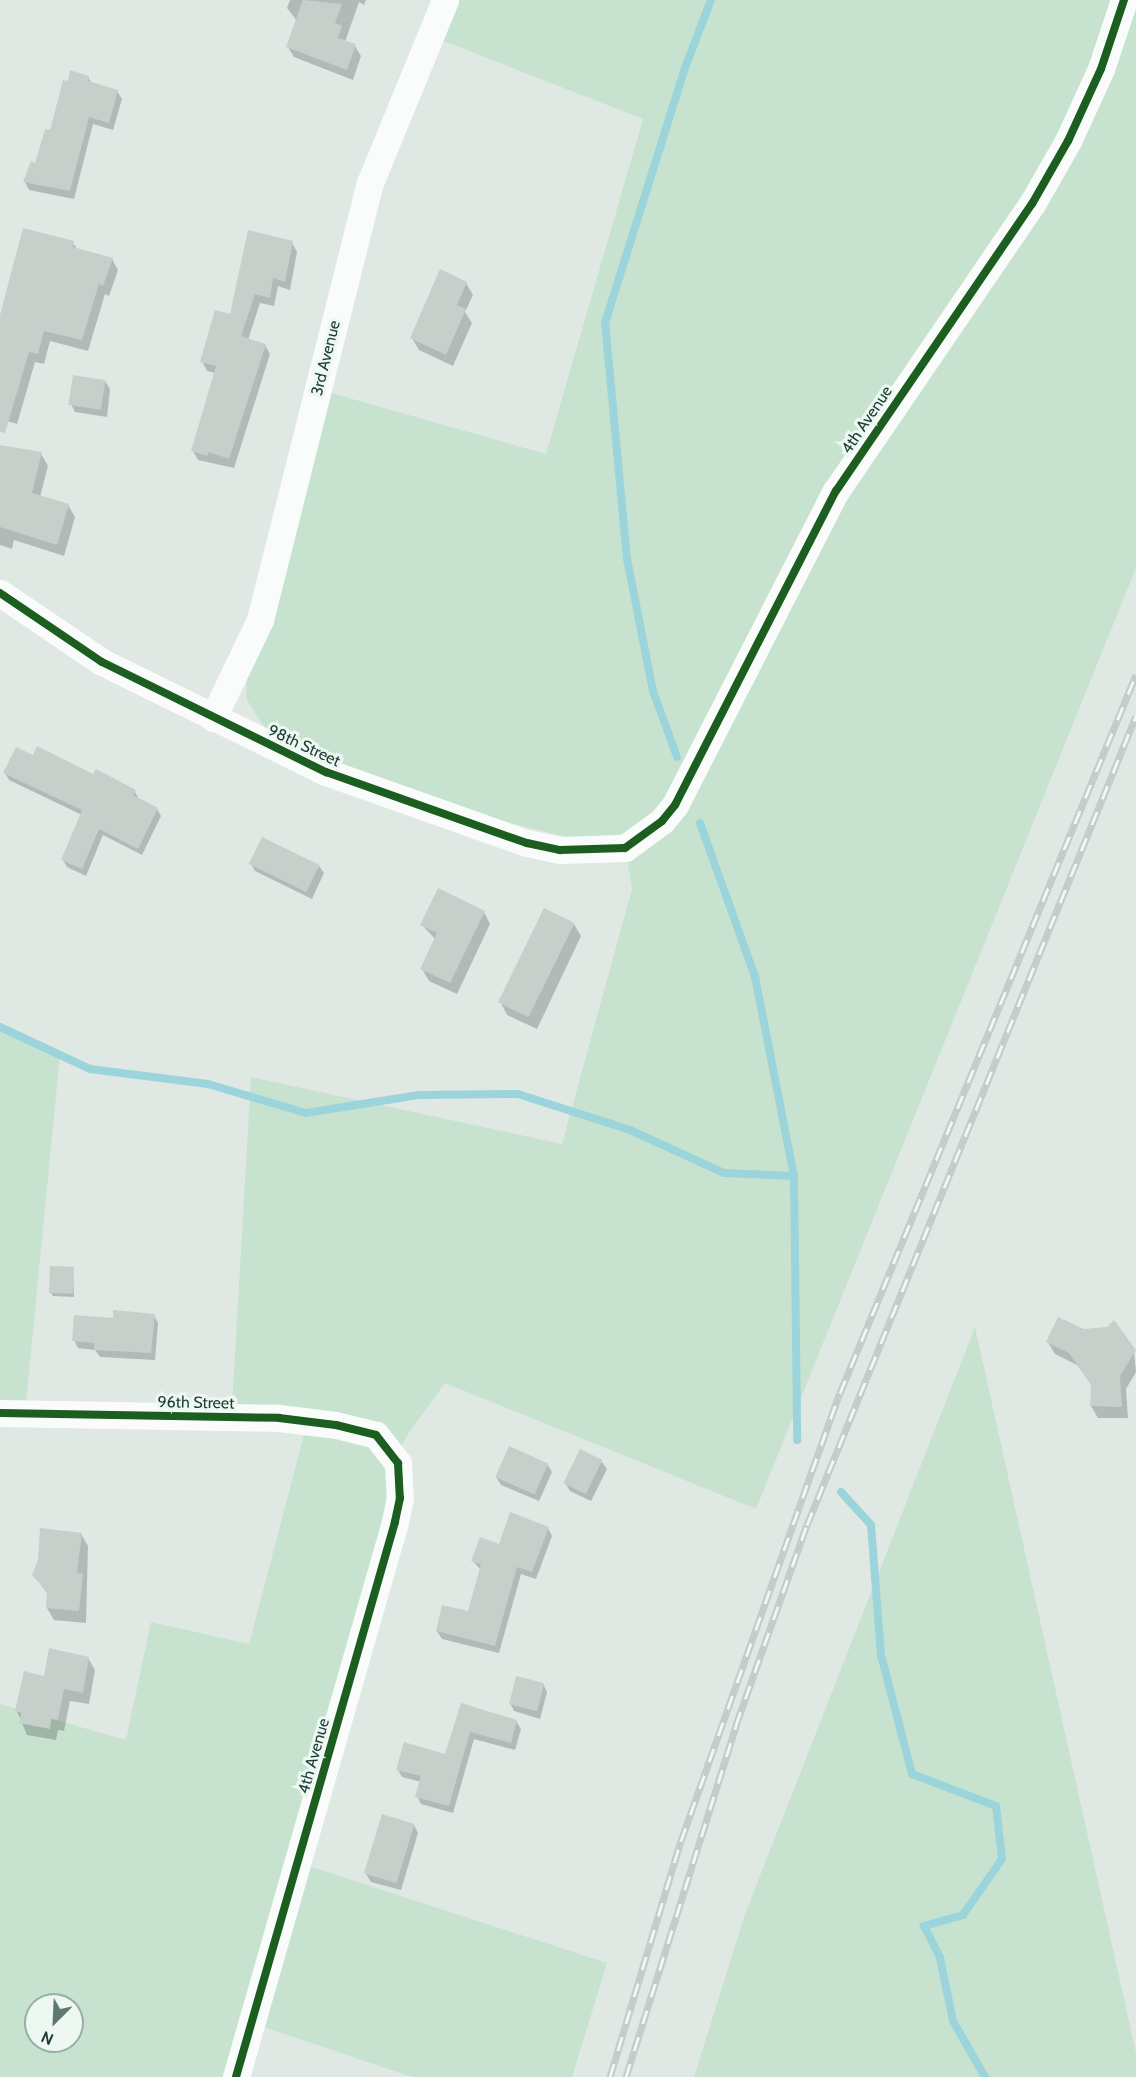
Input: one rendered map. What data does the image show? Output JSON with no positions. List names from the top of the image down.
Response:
{
  "streets": {
    "street": [
      "3rd Avenue",
      "4th Avenue",
      "98th Street",
      "96th Street"
    ]
  },
  "crossings": [
    ["3rd Avenue", "98th Street"],
    ["4th Avenue", "98th Street"],
    ["4th Avenue", "96th Street"]
  ],
  "north": "bottom left"
}
